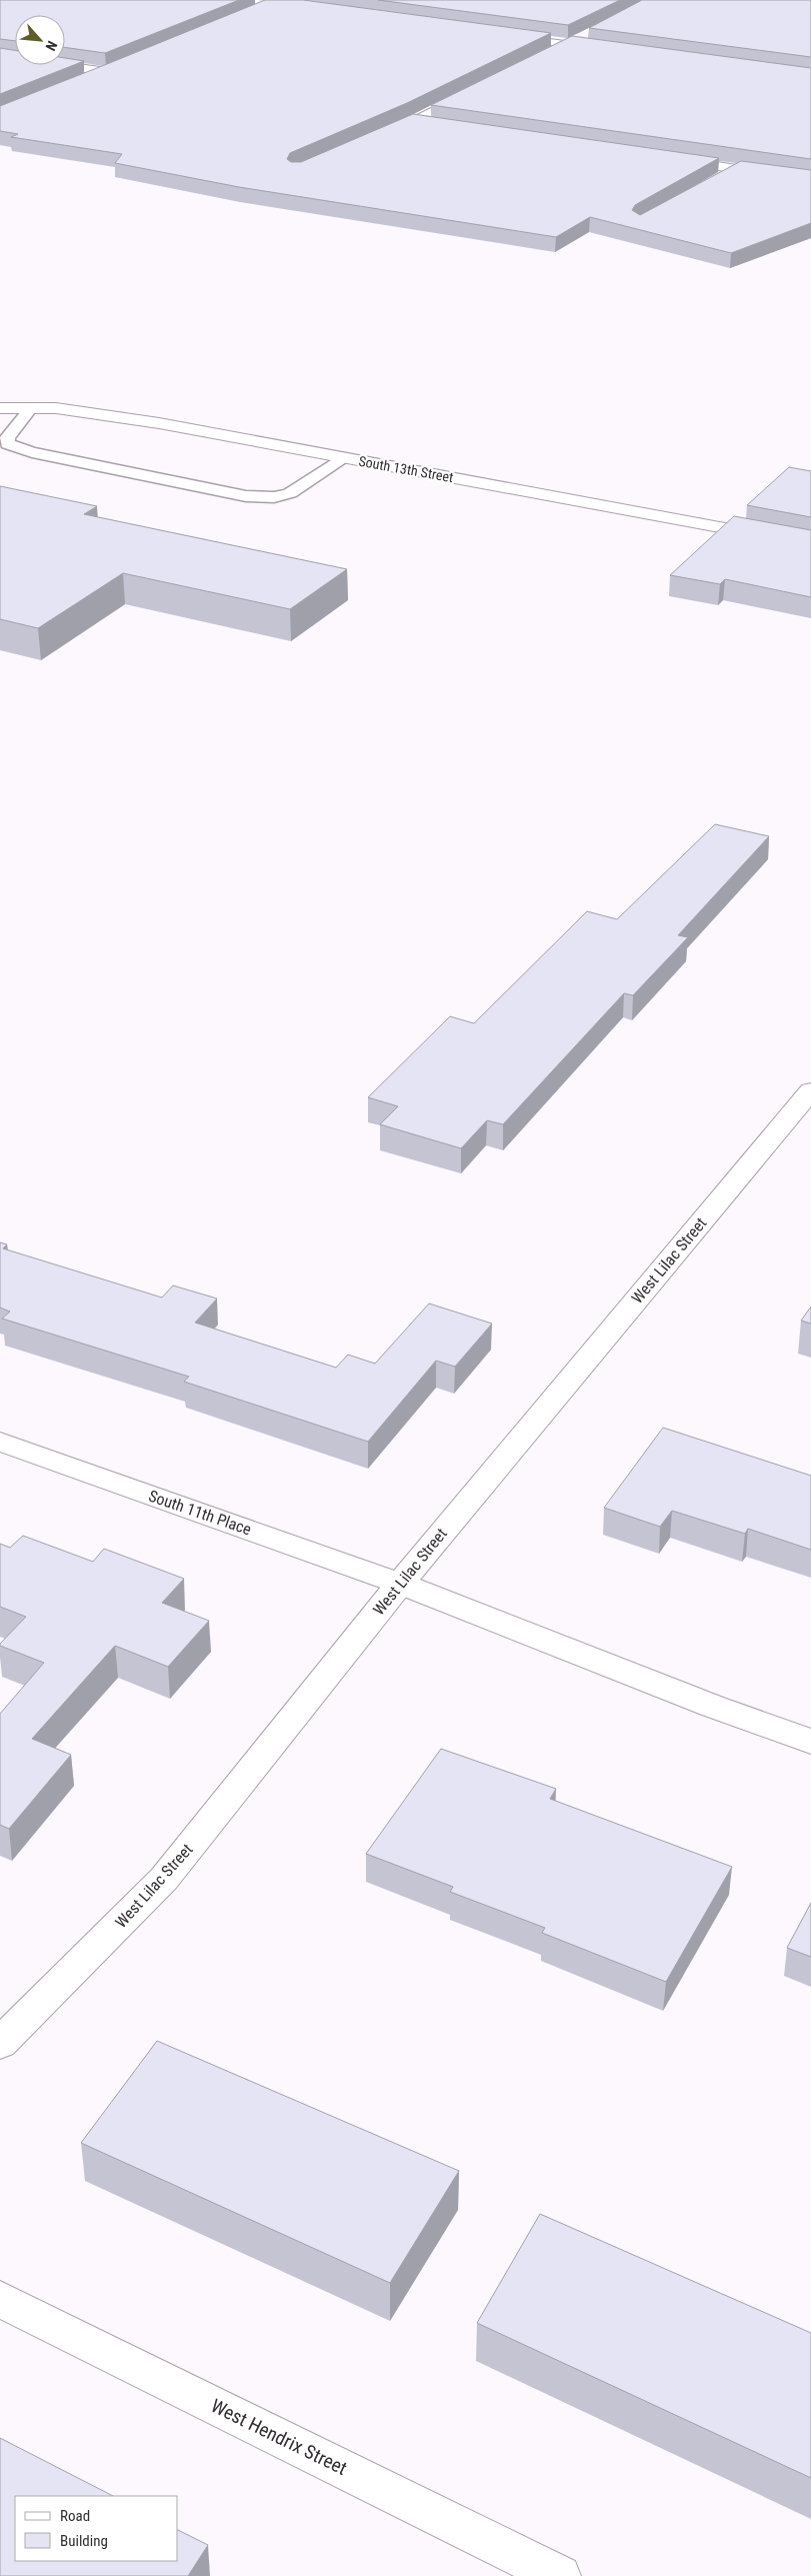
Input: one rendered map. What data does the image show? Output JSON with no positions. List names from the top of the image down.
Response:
{
  "streets": {
    "street": [
      "South 13th Street",
      "West Lilac Street",
      "South 11th Place",
      "West Hendrix Street"
    ]
  },
  "crossings": [
    ["West Lilac Street", "South 11th Place"]
  ],
  "legend": ["Road", "Building"],
  "north": "bottom right"
}
